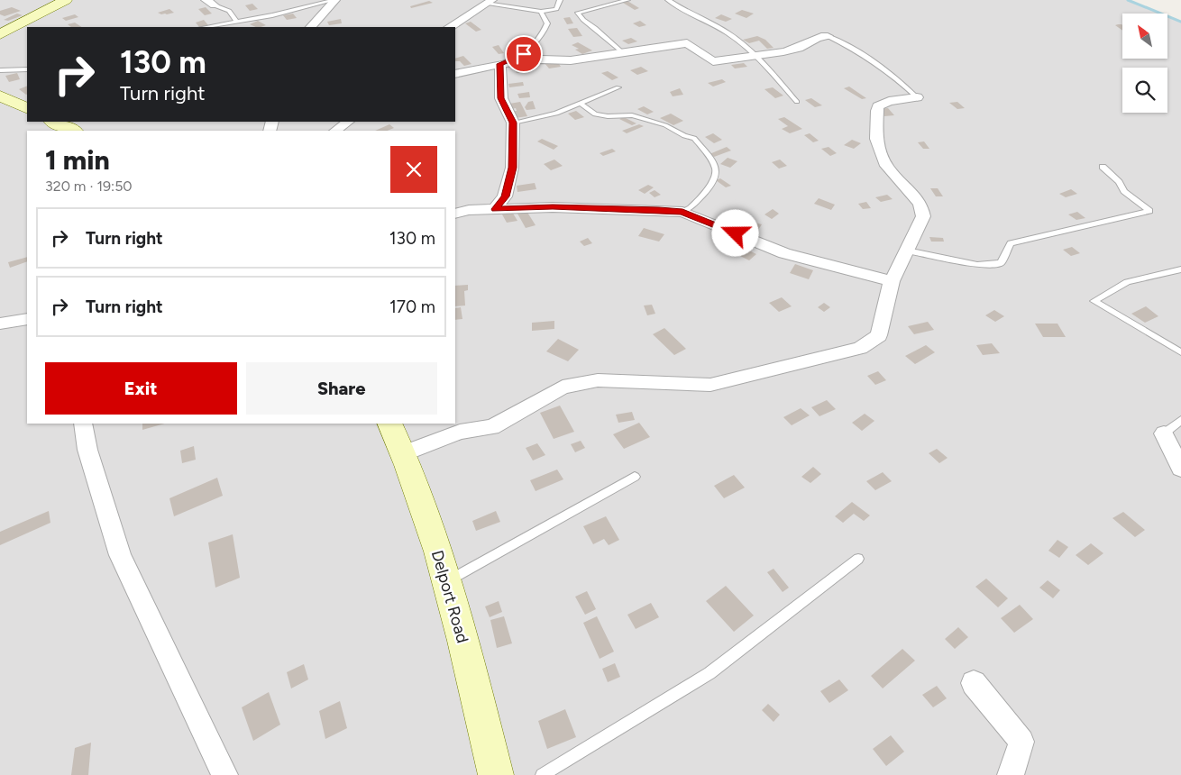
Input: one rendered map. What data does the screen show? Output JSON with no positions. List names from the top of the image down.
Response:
{
  "streets": {
    "street": ["Delport Road"]
  },
  "north": "top left",
  "page": {
    "turn": ["130 m", "Turn right"],
    "heading": ["1 min", "320 m · 19:50"],
    "list": [
      {
        "name": "Turn right",
        "value": "130 m"
      },
      {
        "name": "Turn right",
        "value": "170 m"
      }
    ],
    "buttons": ["Exit", "Share"]
  }
}
